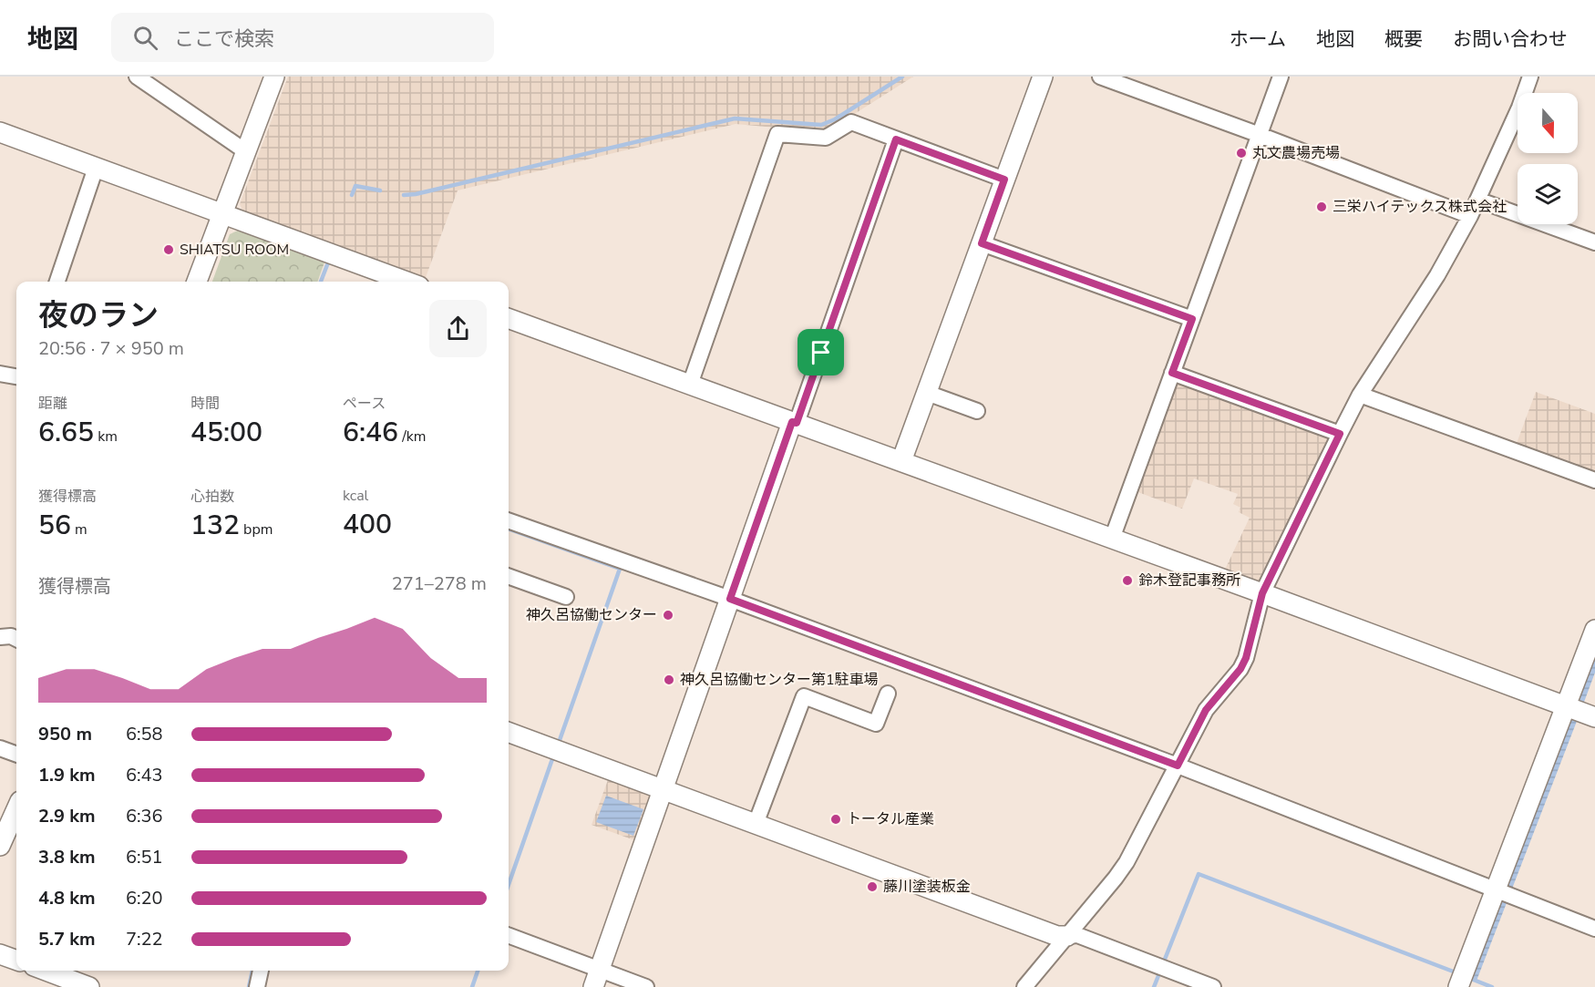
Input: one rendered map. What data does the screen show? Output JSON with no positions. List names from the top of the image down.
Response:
{
  "places": [
    "丸文農場売場",
    "三栄ハイテックス株式会社",
    "SHIATSU ROOM",
    "鈴木登記事務所",
    "神久呂協働センター",
    "神久呂協働センター第1駐車場",
    "トータル産業",
    "藤川塗装板金"
  ],
  "north": "bottom",
  "page": {
    "header": "地図",
    "search": "ここで検索",
    "nav": [
      "ホーム",
      "地図",
      "概要",
      "お問い合わせ"
    ],
    "heading": ["夜のラン", "20:56 · 7 × 950 m"],
    "stats": [
      ["距離", "6.65 km"],
      ["時間", "45:00"],
      ["ペース", "6:46 /km"],
      ["獲得標高", "56 m"],
      ["心拍数", "132 bpm"],
      ["kcal", "400"]
    ],
    "chart": ["獲得標高", "271–278 m"],
    "list": [
      {
        "name": "950 m",
        "note": "6:58"
      },
      {
        "name": "1.9 km",
        "note": "6:43"
      },
      {
        "name": "2.9 km",
        "note": "6:36"
      },
      {
        "name": "3.8 km",
        "note": "6:51"
      },
      {
        "name": "4.8 km",
        "note": "6:20"
      },
      {
        "name": "5.7 km",
        "note": "7:22"
      }
    ]
  }
}
